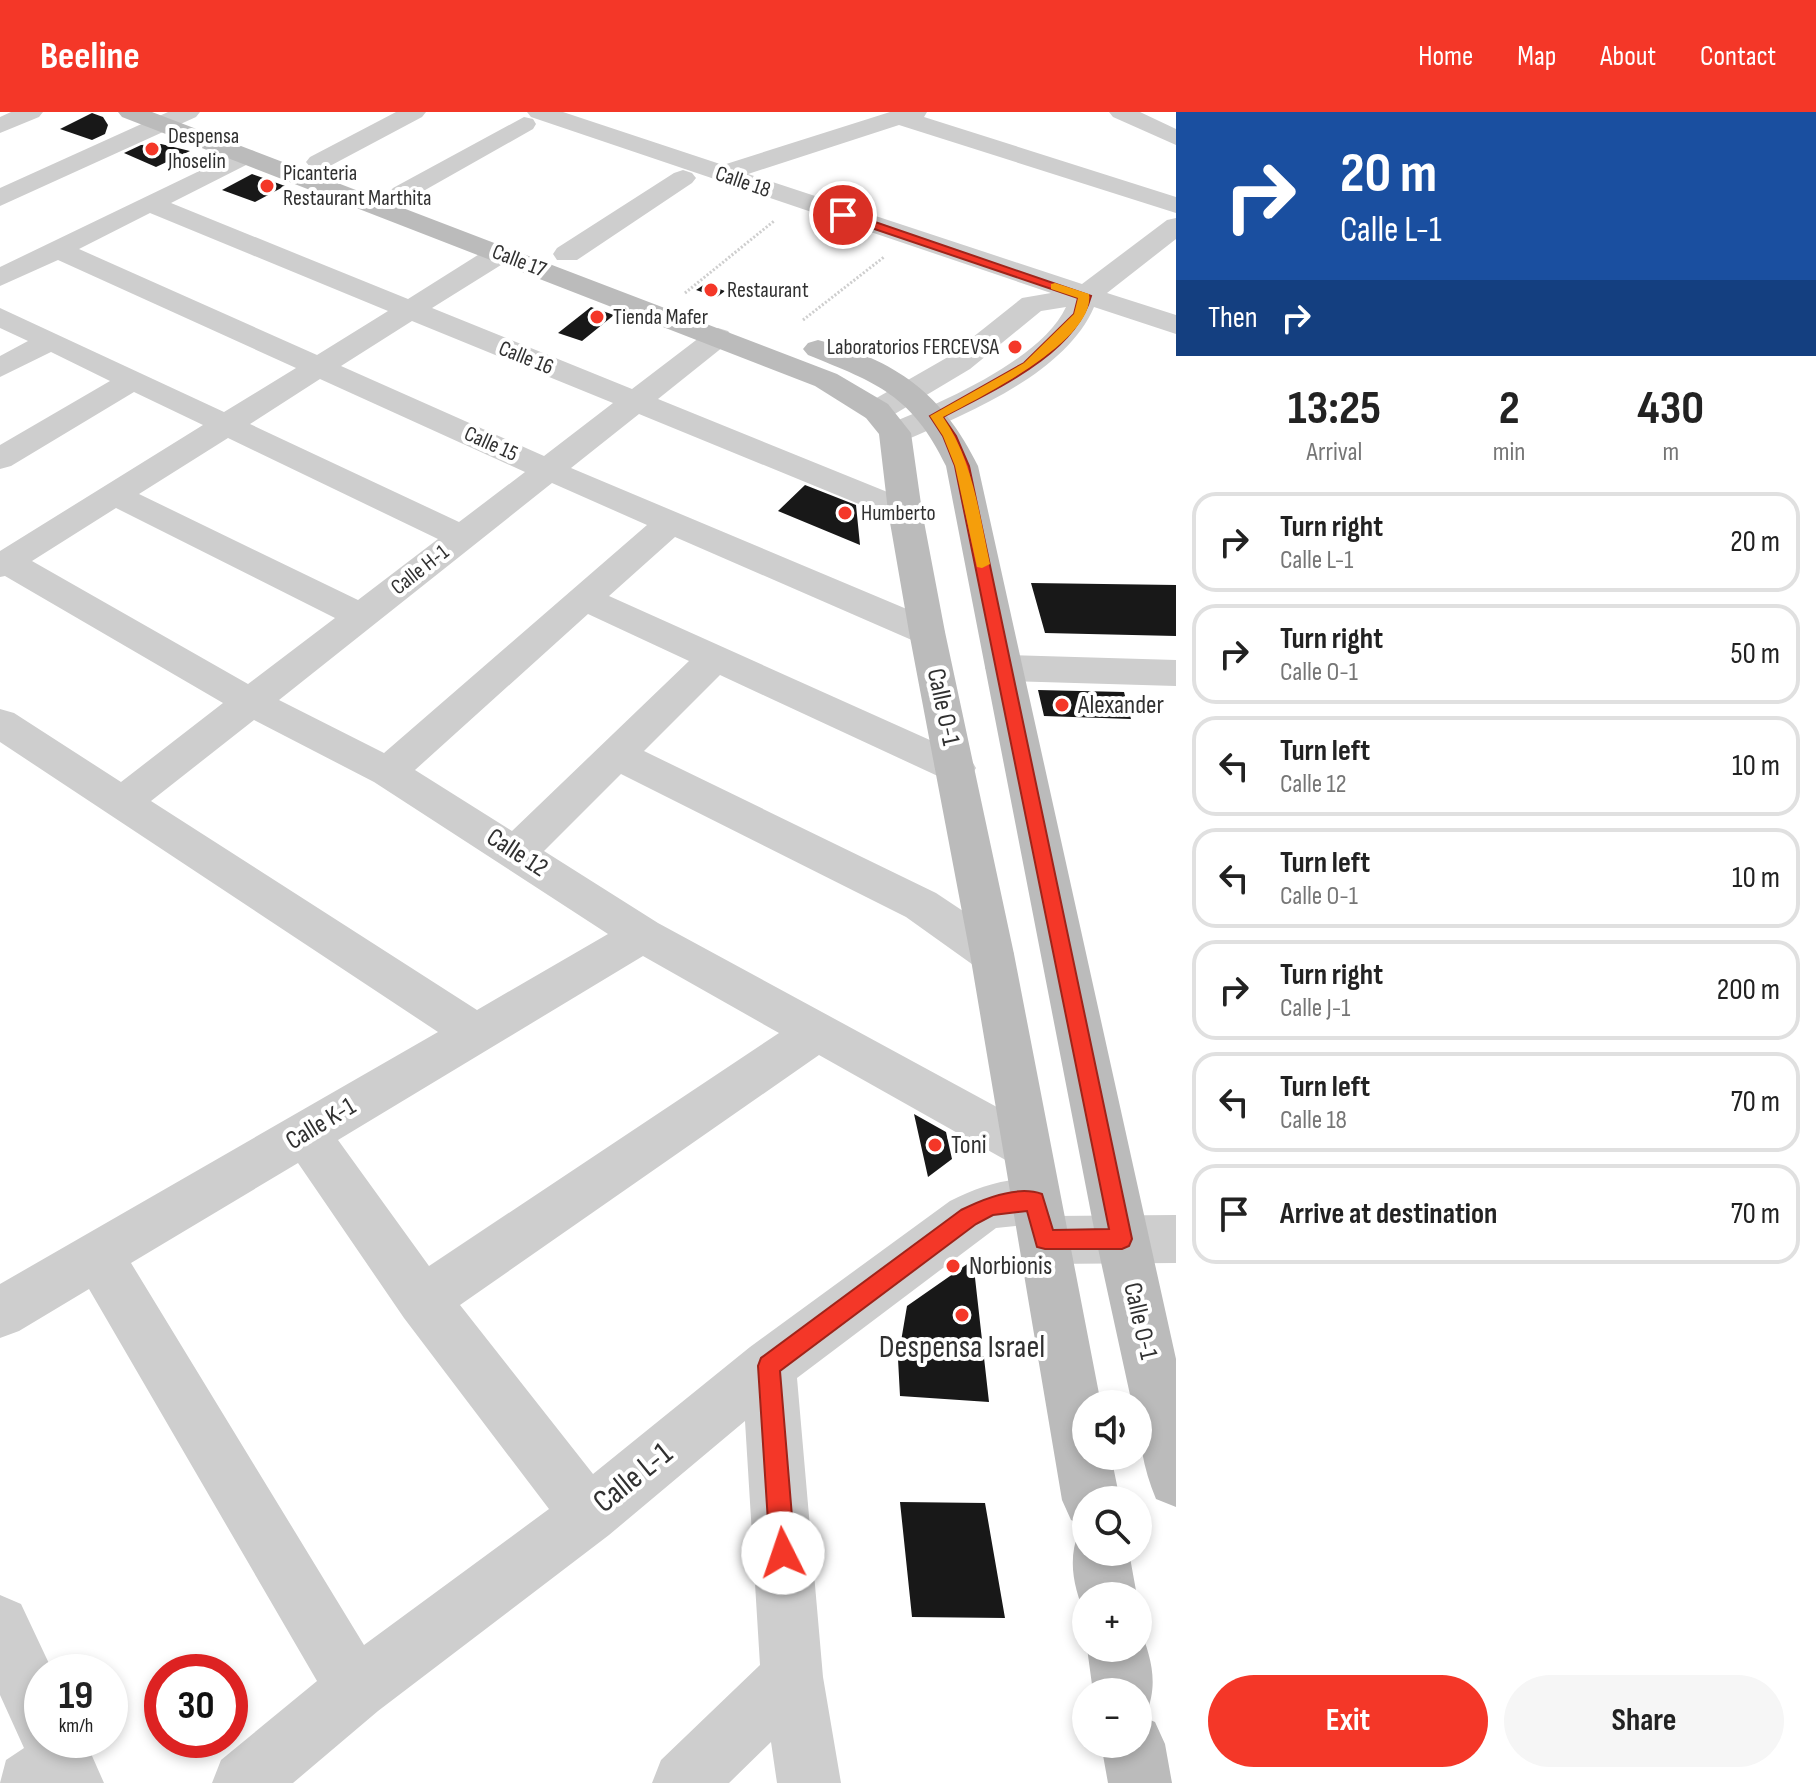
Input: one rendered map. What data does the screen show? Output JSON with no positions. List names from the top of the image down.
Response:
{
  "streets": {
    "street": [
      "Calle 18",
      "Calle 17",
      "Calle 16",
      "Calle 15",
      "Calle H-1",
      "Calle O-1",
      "Calle 12",
      "Calle K-1",
      "Calle L-1"
    ]
  },
  "crossings": [
    ["Calle 17", "Calle H-1"],
    ["Calle 17", "Calle O-1"],
    ["Calle 16", "Calle H-1"],
    ["Calle 16", "Calle O-1"],
    ["Calle 15", "Calle H-1"],
    ["Calle 15", "Calle O-1"],
    ["Calle H-1", "Calle 12"],
    ["Calle O-1", "Calle 12"],
    ["Calle O-1", "Calle L-1"],
    ["Calle 12", "Calle K-1"]
  ],
  "places": [
    "Despensa Jhoselin",
    "Picanteria Restaurant Marthita",
    "Restaurant",
    "Tienda Mafer",
    "Laboratorios FERCEVSA",
    "Humberto",
    "Alexander",
    "Toni",
    "Norbionis",
    "Despensa Israel"
  ],
  "page": {
    "header": "Beeline",
    "nav": [
      "Home",
      "Map",
      "About",
      "Contact"
    ],
    "turn": ["20 m", "Calle L-1"],
    "then": "Then",
    "eta": [
      "13:25",
      "Arrival",
      "2",
      "min",
      "430",
      "m"
    ],
    "list": [
      {
        "name": "Turn right",
        "note": "Calle L-1",
        "value": "20 m"
      },
      {
        "name": "Turn right",
        "note": "Calle O-1",
        "value": "50 m"
      },
      {
        "name": "Turn left",
        "note": "Calle 12",
        "value": "10 m"
      },
      {
        "name": "Turn left",
        "note": "Calle O-1",
        "value": "10 m"
      },
      {
        "name": "Turn right",
        "note": "Calle J-1",
        "value": "200 m"
      },
      {
        "name": "Turn left",
        "note": "Calle 18",
        "value": "70 m"
      },
      {
        "name": "Arrive at destination",
        "value": "70 m"
      }
    ],
    "map_buttons": ["+", "−"],
    "speed": "19 km/h",
    "limit": "30",
    "buttons": ["Exit", "Share"]
  }
}
